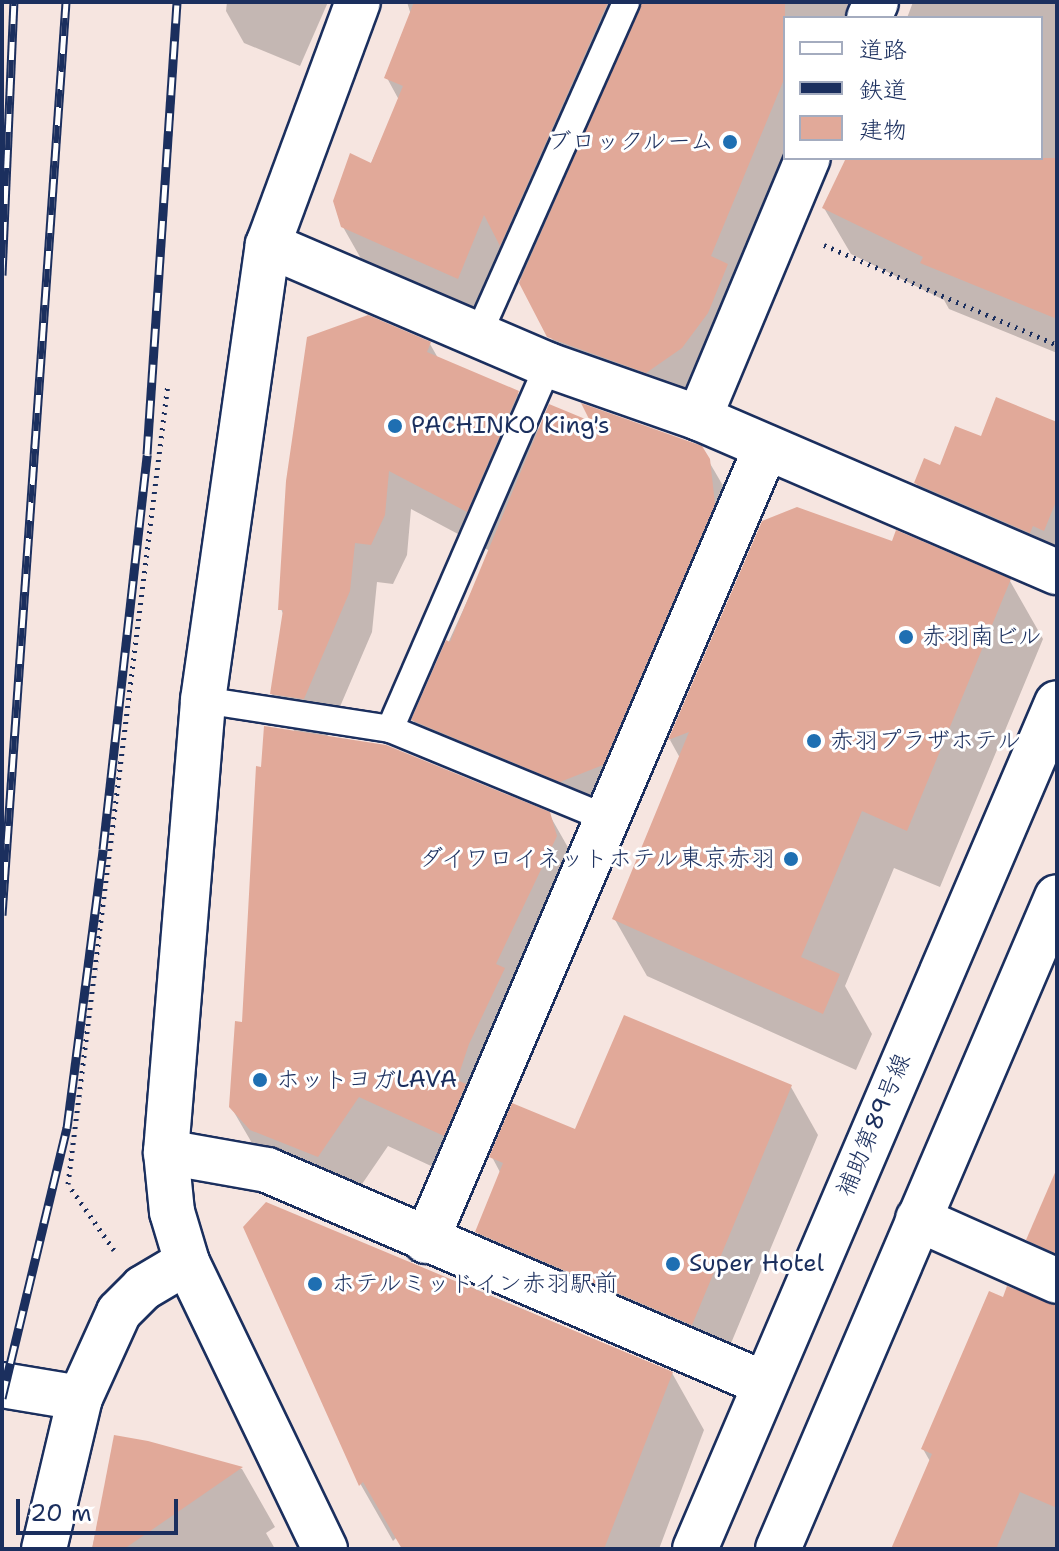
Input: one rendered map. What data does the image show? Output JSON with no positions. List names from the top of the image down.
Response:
{
  "streets": {
    "street": ["補助第89号線"]
  },
  "places": [
    "ブロックルーム",
    "PACHINKO King's",
    "赤羽南ビル",
    "赤羽プラザホテル",
    "ダイワロイネットホテル東京赤羽",
    "ホットヨガLAVA",
    "Super Hotel",
    "ホテルミッドイン赤羽駅前"
  ],
  "legend": ["道路", "鉄道", "建物"],
  "scale_bar": "20 m"
}
